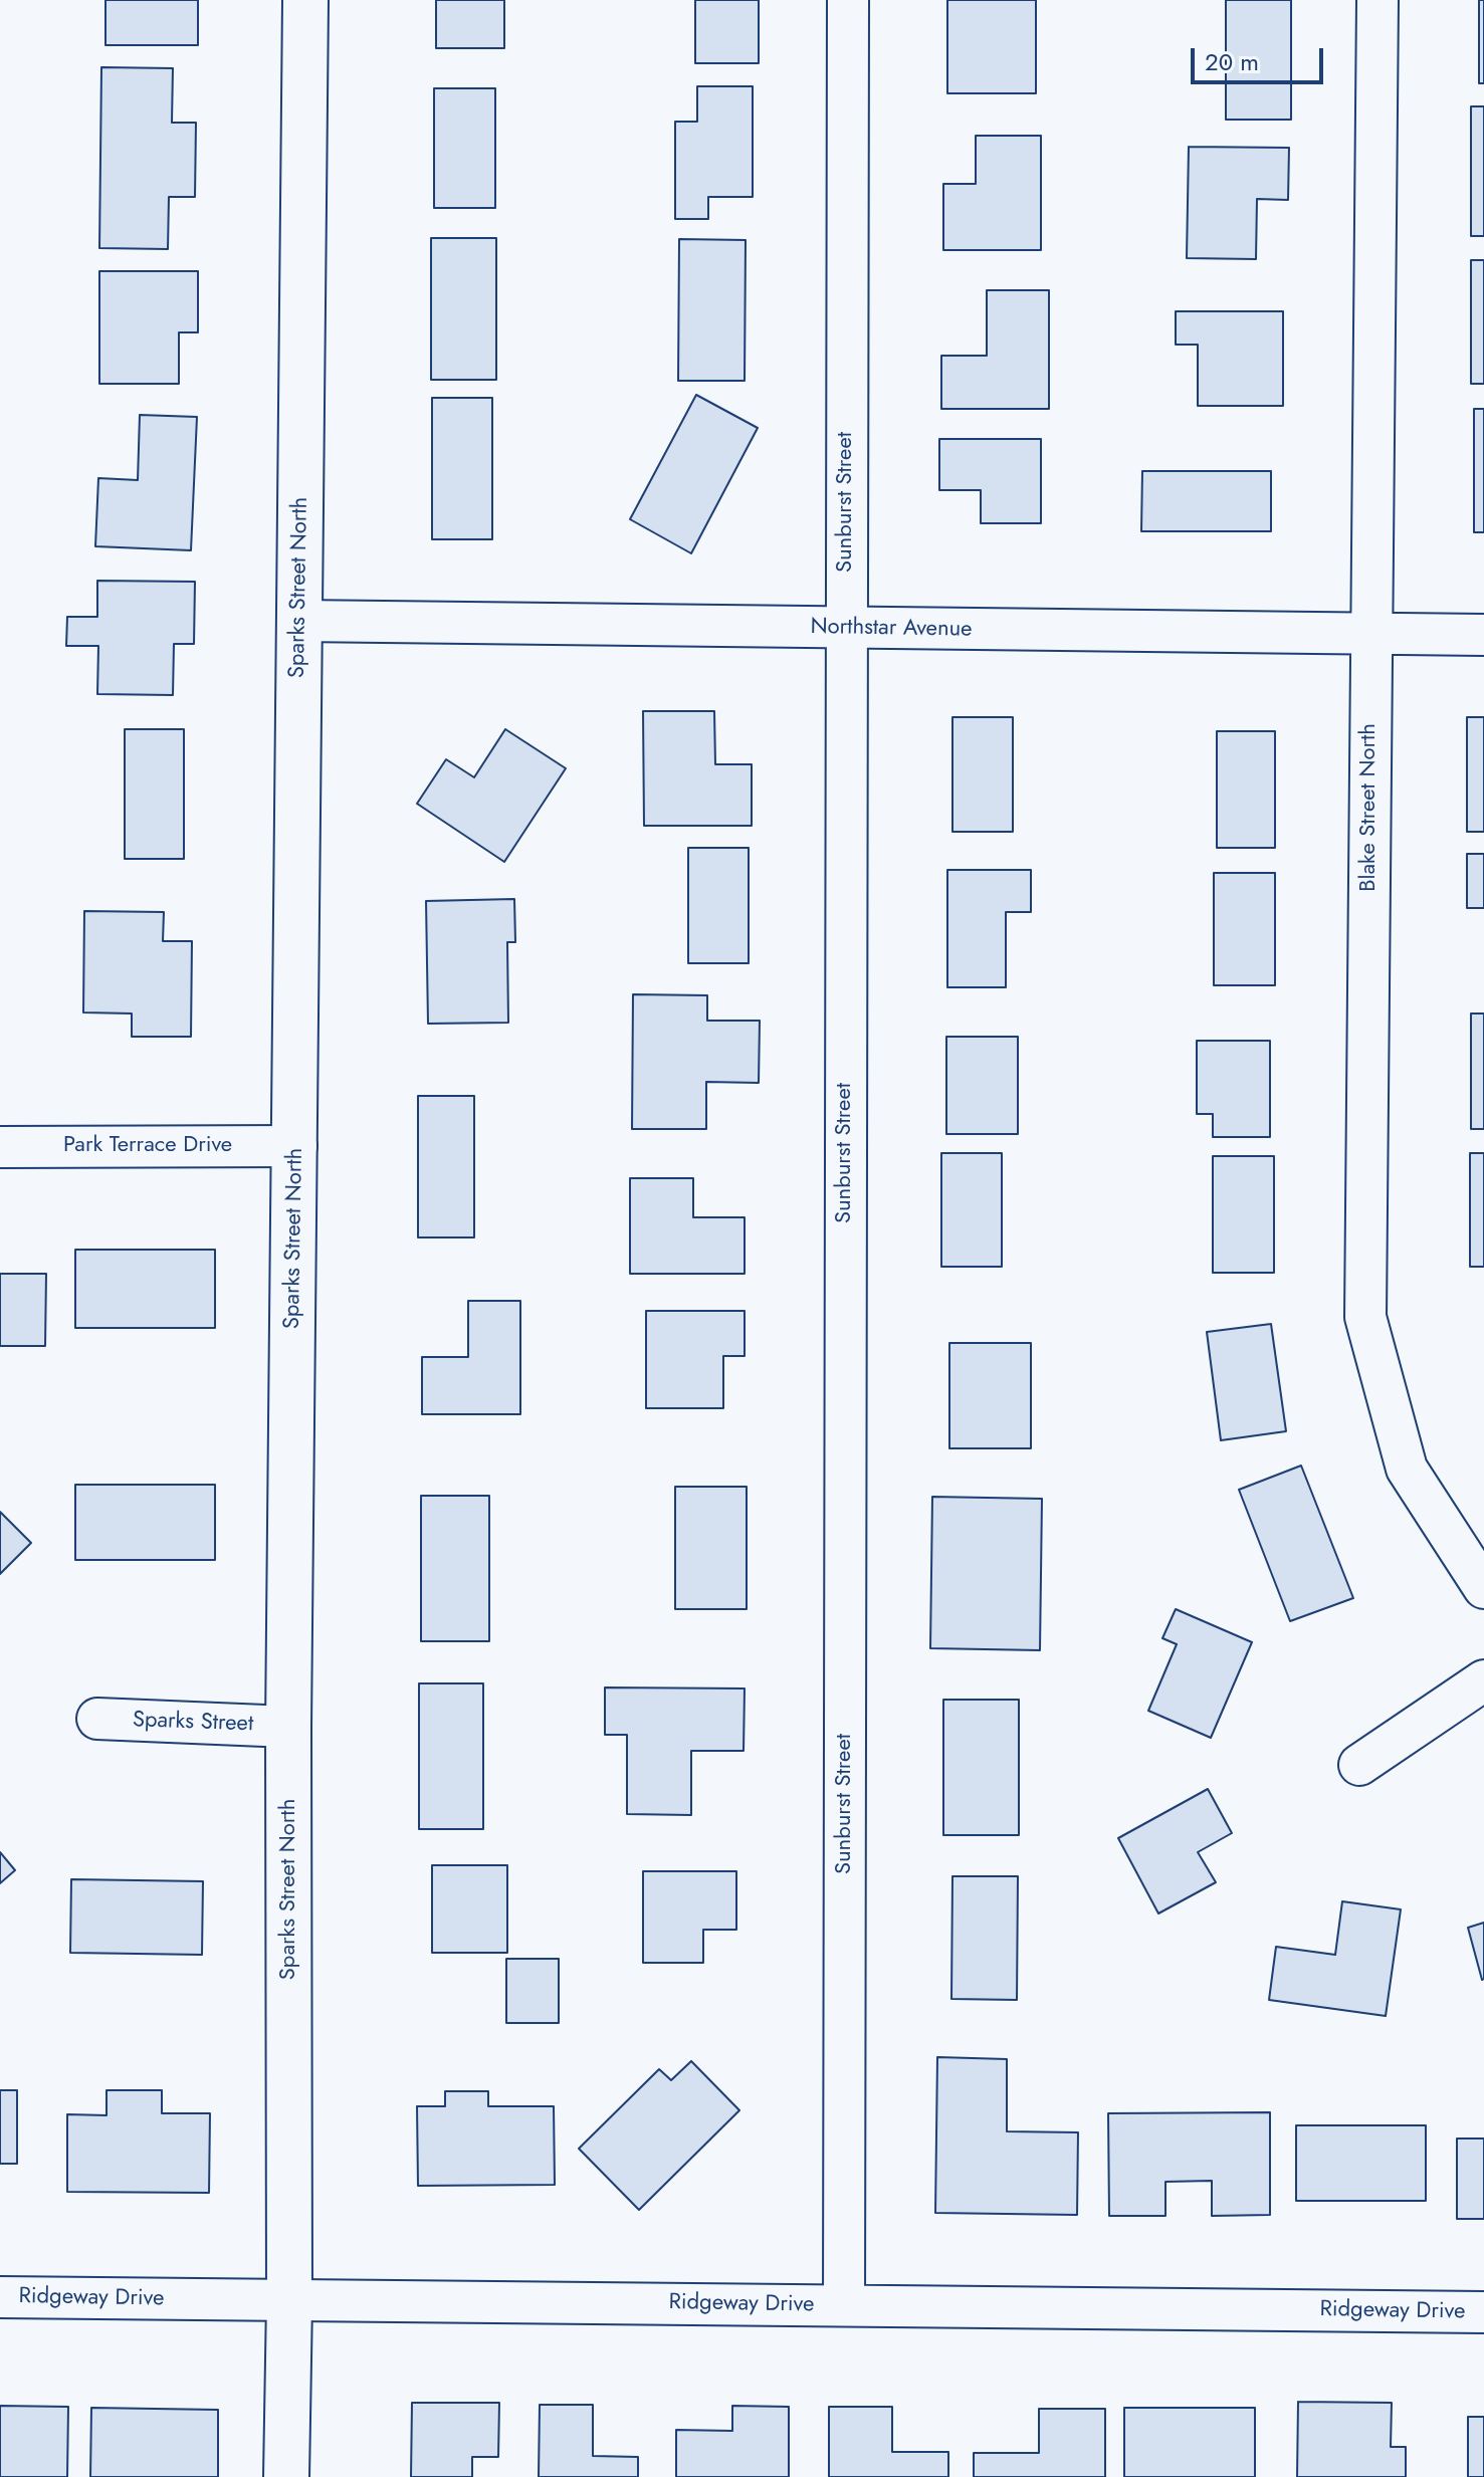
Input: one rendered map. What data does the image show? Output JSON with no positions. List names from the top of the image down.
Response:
{
  "streets": {
    "street": [
      "Sunburst Street",
      "Sparks Street North",
      "Northstar Avenue",
      "Blake Street North",
      "Park Terrace Drive",
      "Sparks Street",
      "Ridgeway Drive"
    ]
  },
  "crossings": [
    ["Sunburst Street", "Northstar Avenue"],
    ["Sunburst Street", "Ridgeway Drive"],
    ["Sparks Street North", "Northstar Avenue"],
    ["Sparks Street North", "Park Terrace Drive"],
    ["Sparks Street North", "Sparks Street"],
    ["Sparks Street North", "Ridgeway Drive"],
    ["Northstar Avenue", "Blake Street North"]
  ],
  "scale_bar": "20 m"
}
